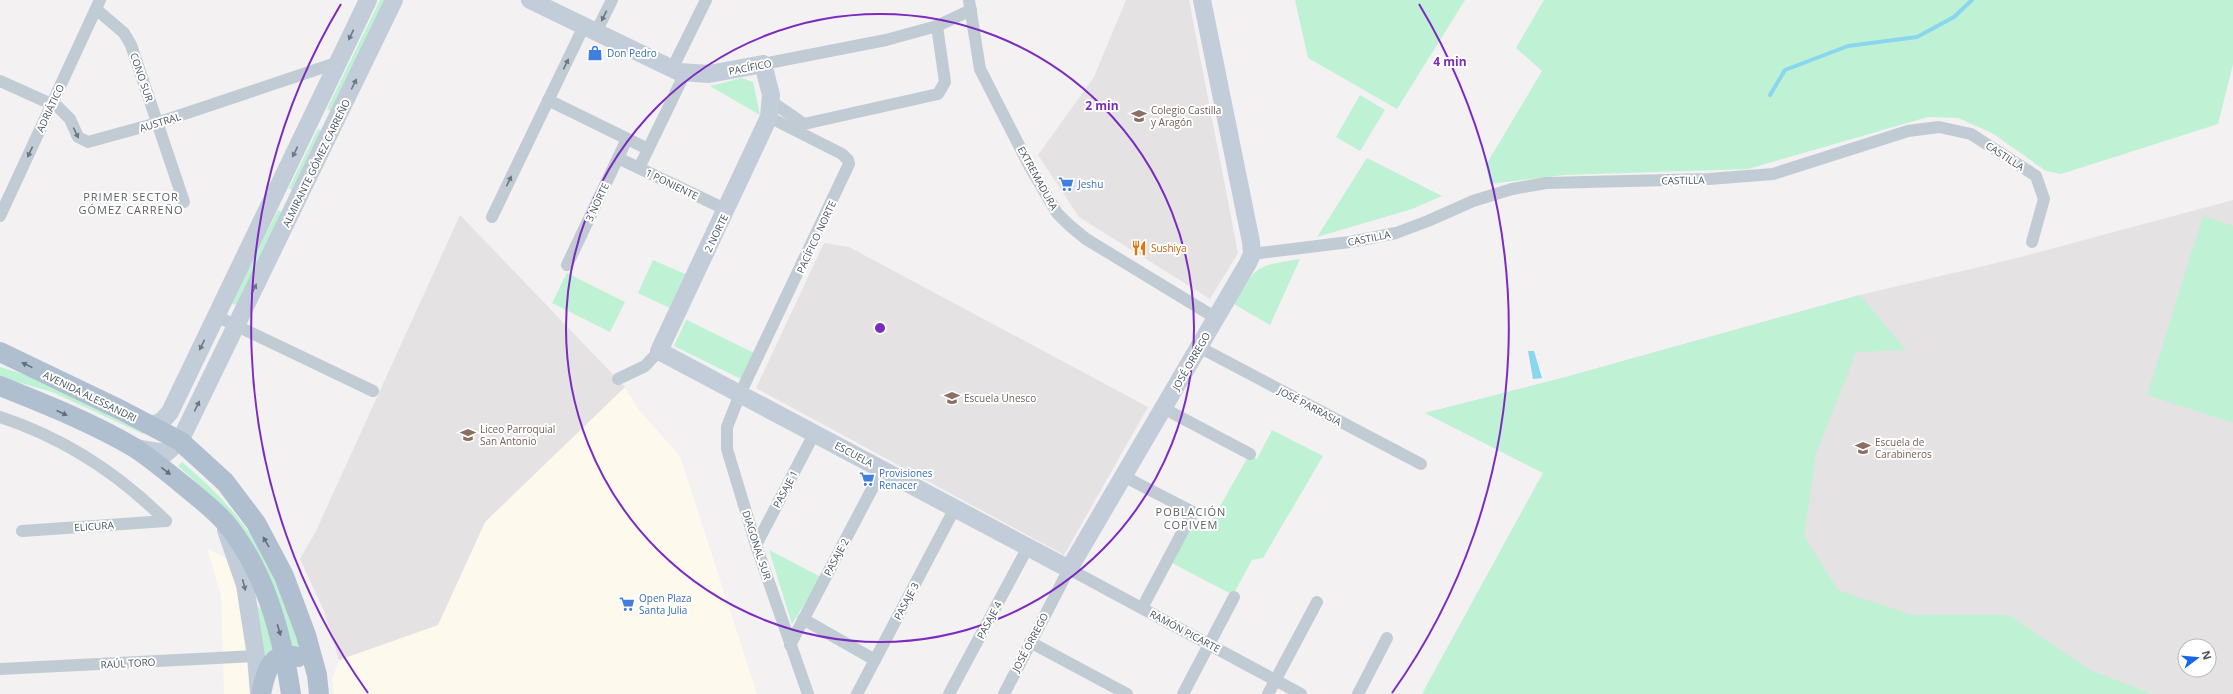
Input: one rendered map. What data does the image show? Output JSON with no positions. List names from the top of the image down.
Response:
{
  "streets": {
    "main road": ["AVENIDA ALESSANDRI"],
    "street": [
      "PACÍFICO",
      "CONO SUR",
      "ADRIÁTICO",
      "AUSTRAL",
      "CASTILLA",
      "ALMIRANTE GÓMEZ CARREÑO",
      "EXTREMADURA",
      "1 PONIENTE",
      "3 NORTE",
      "2 NORTE",
      "PACÍFICO NORTE",
      "JOSÉ ORREGO",
      "JOSÉ PARRASIA",
      "ESCUELA",
      "PASAJE 1",
      "ELICURA",
      "DIAGONAL SUR",
      "PASAJE 2",
      "PASAJE 3",
      "PASAJE 4",
      "RAMÓN PICARTE",
      "RAÚL TORO"
    ]
  },
  "crossings": [
    ["PACÍFICO", "EXTREMADURA"],
    ["CONO SUR", "ADRIÁTICO"],
    ["CONO SUR", "AUSTRAL"],
    ["ADRIÁTICO", "AUSTRAL"],
    ["CASTILLA", "JOSÉ ORREGO"],
    ["ALMIRANTE GÓMEZ CARREÑO", "AVENIDA ALESSANDRI"],
    ["EXTREMADURA", "JOSÉ ORREGO"],
    ["1 PONIENTE", "3 NORTE"],
    ["1 PONIENTE", "2 NORTE"],
    ["2 NORTE", "PACÍFICO NORTE"],
    ["2 NORTE", "ESCUELA"],
    ["PACÍFICO NORTE", "ESCUELA"],
    ["PACÍFICO NORTE", "DIAGONAL SUR"],
    ["JOSÉ ORREGO", "JOSÉ PARRASIA"],
    ["JOSÉ ORREGO", "ESCUELA"],
    ["JOSÉ ORREGO", "RAMÓN PICARTE"],
    ["ESCUELA", "PASAJE 1"],
    ["ESCUELA", "DIAGONAL SUR"],
    ["ESCUELA", "PASAJE 2"],
    ["ESCUELA", "PASAJE 3"],
    ["ESCUELA", "PASAJE 4"],
    ["ESCUELA", "RAMÓN PICARTE"],
    ["PASAJE 1", "DIAGONAL SUR"],
    ["DIAGONAL SUR", "PASAJE 2"]
  ],
  "one_way": ["ADRIÁTICO"],
  "districts": ["PRIMER SECTOR GÓMEZ CARREÑO", "POBLACIÓN COPIVEM"],
  "places": {
    "shop": ["Don Pedro"],
    "school or university": [
      "Colegio Castilla y Aragón",
      "Escuela Unesco",
      "Liceo Parroquial San Antonio",
      "Escuela de Carabineros"
    ],
    "supermarket": ["Jeshu", "Provisiones Renacer", "Open Plaza Santa Julia"],
    "restaurant": ["Sushiya"]
  },
  "north": "right",
  "rings": ["4 min", "2 min"]
}
